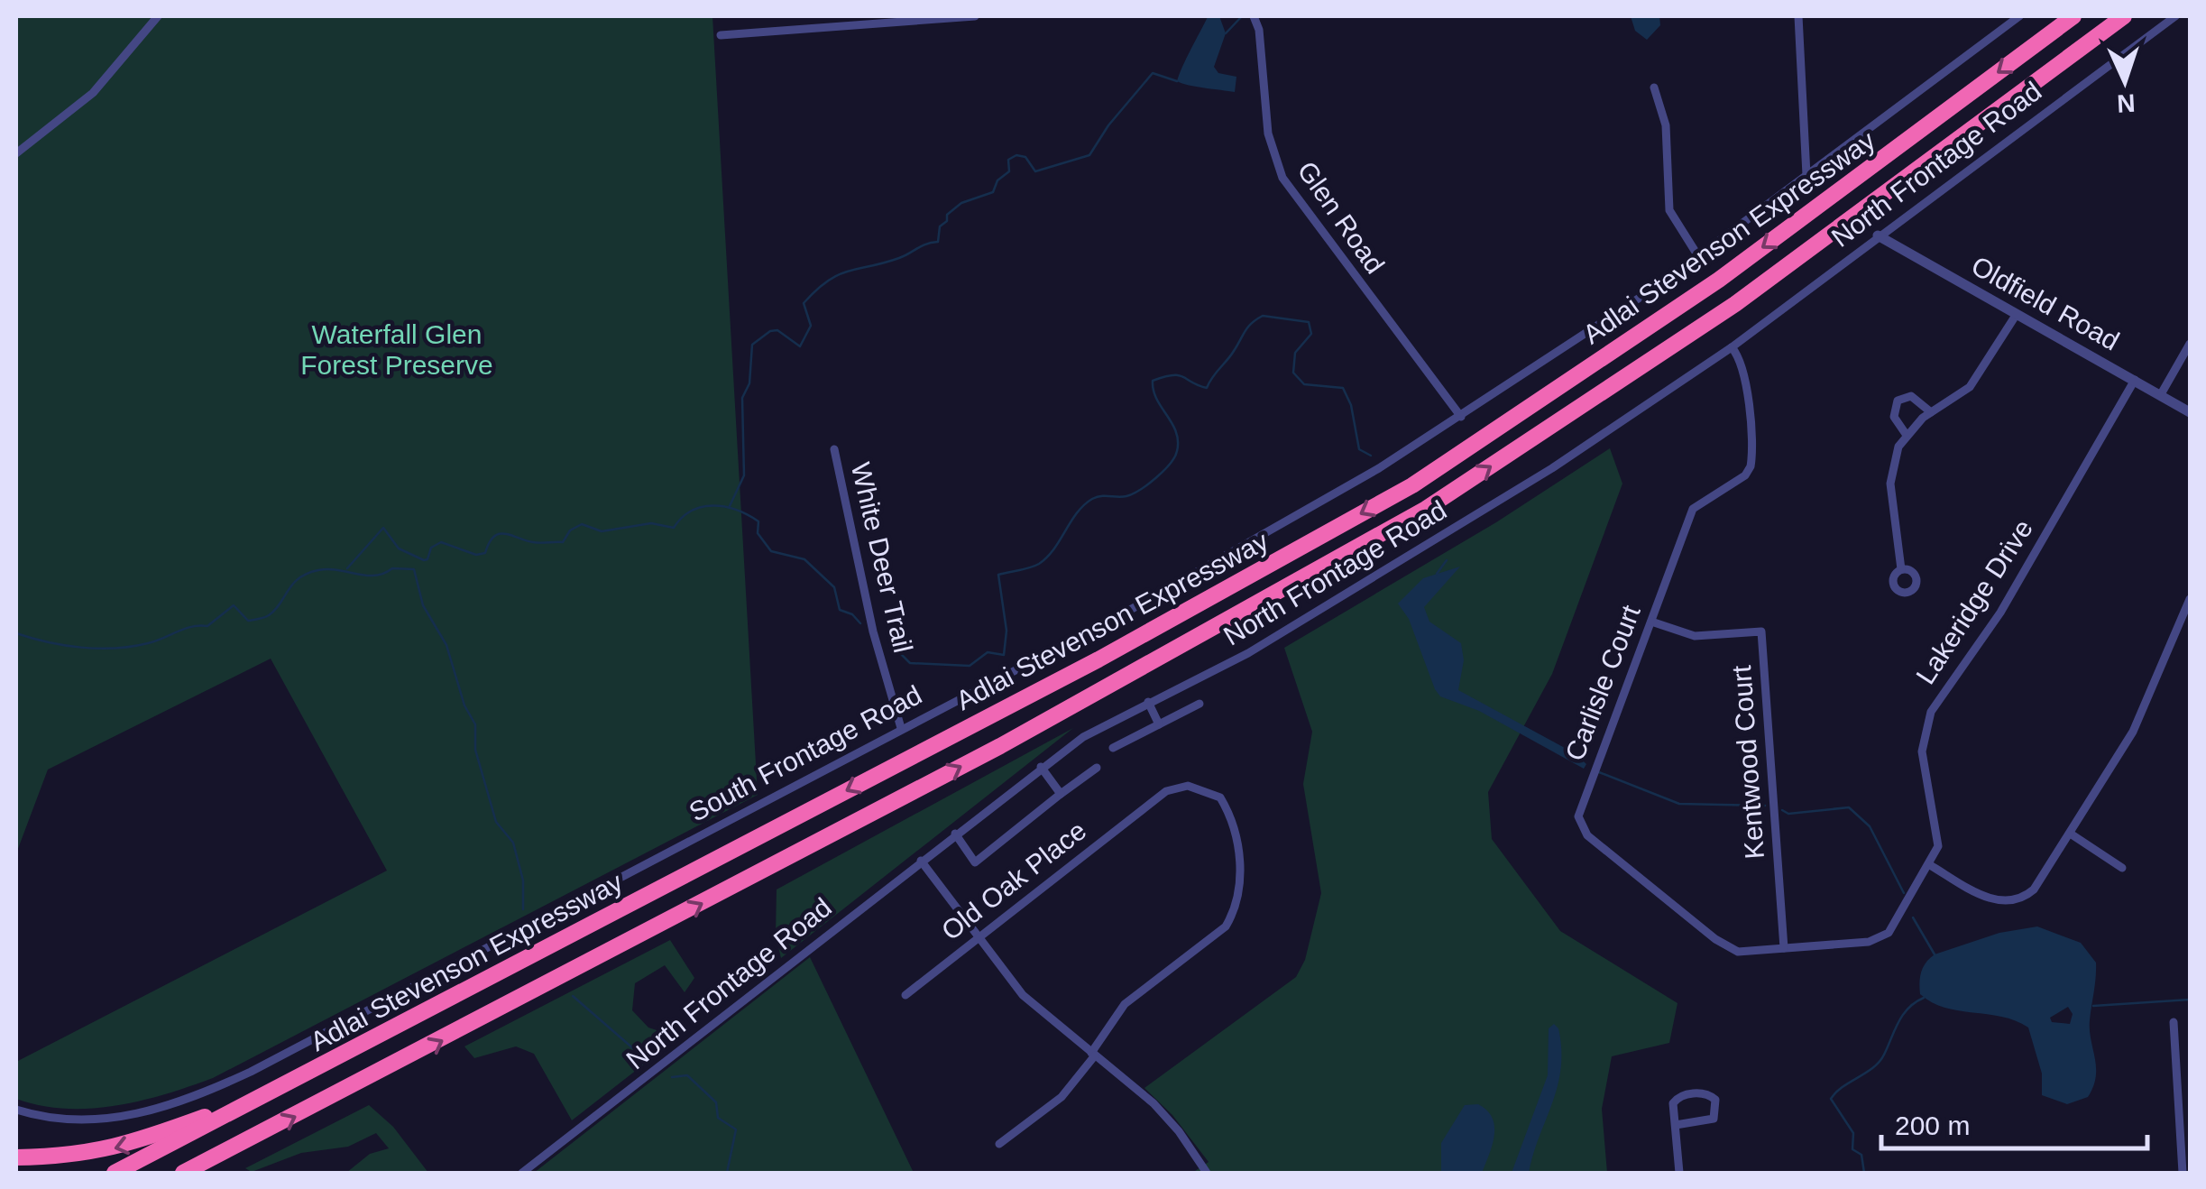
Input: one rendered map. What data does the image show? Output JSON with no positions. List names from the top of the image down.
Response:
{
  "streets": {
    "highway": ["Adlai Stevenson Expressway"],
    "street": [
      "North Frontage Road",
      "Glen Road",
      "Oldfield Road",
      "White Deer Trail",
      "Lakeridge Drive",
      "Carlisle Court",
      "South Frontage Road",
      "Kentwood Court",
      "Old Oak Place"
    ]
  },
  "crossings": [
    ["North Frontage Road", "Oldfield Road"],
    ["North Frontage Road", "Carlisle Court"],
    ["Glen Road", "South Frontage Road"],
    ["Oldfield Road", "Lakeridge Drive"],
    ["White Deer Trail", "South Frontage Road"],
    ["Carlisle Court", "Kentwood Court"]
  ],
  "parks": ["Waterfall Glen Forest Preserve"],
  "scale_bar": "200 m",
  "north": "bottom"
}
